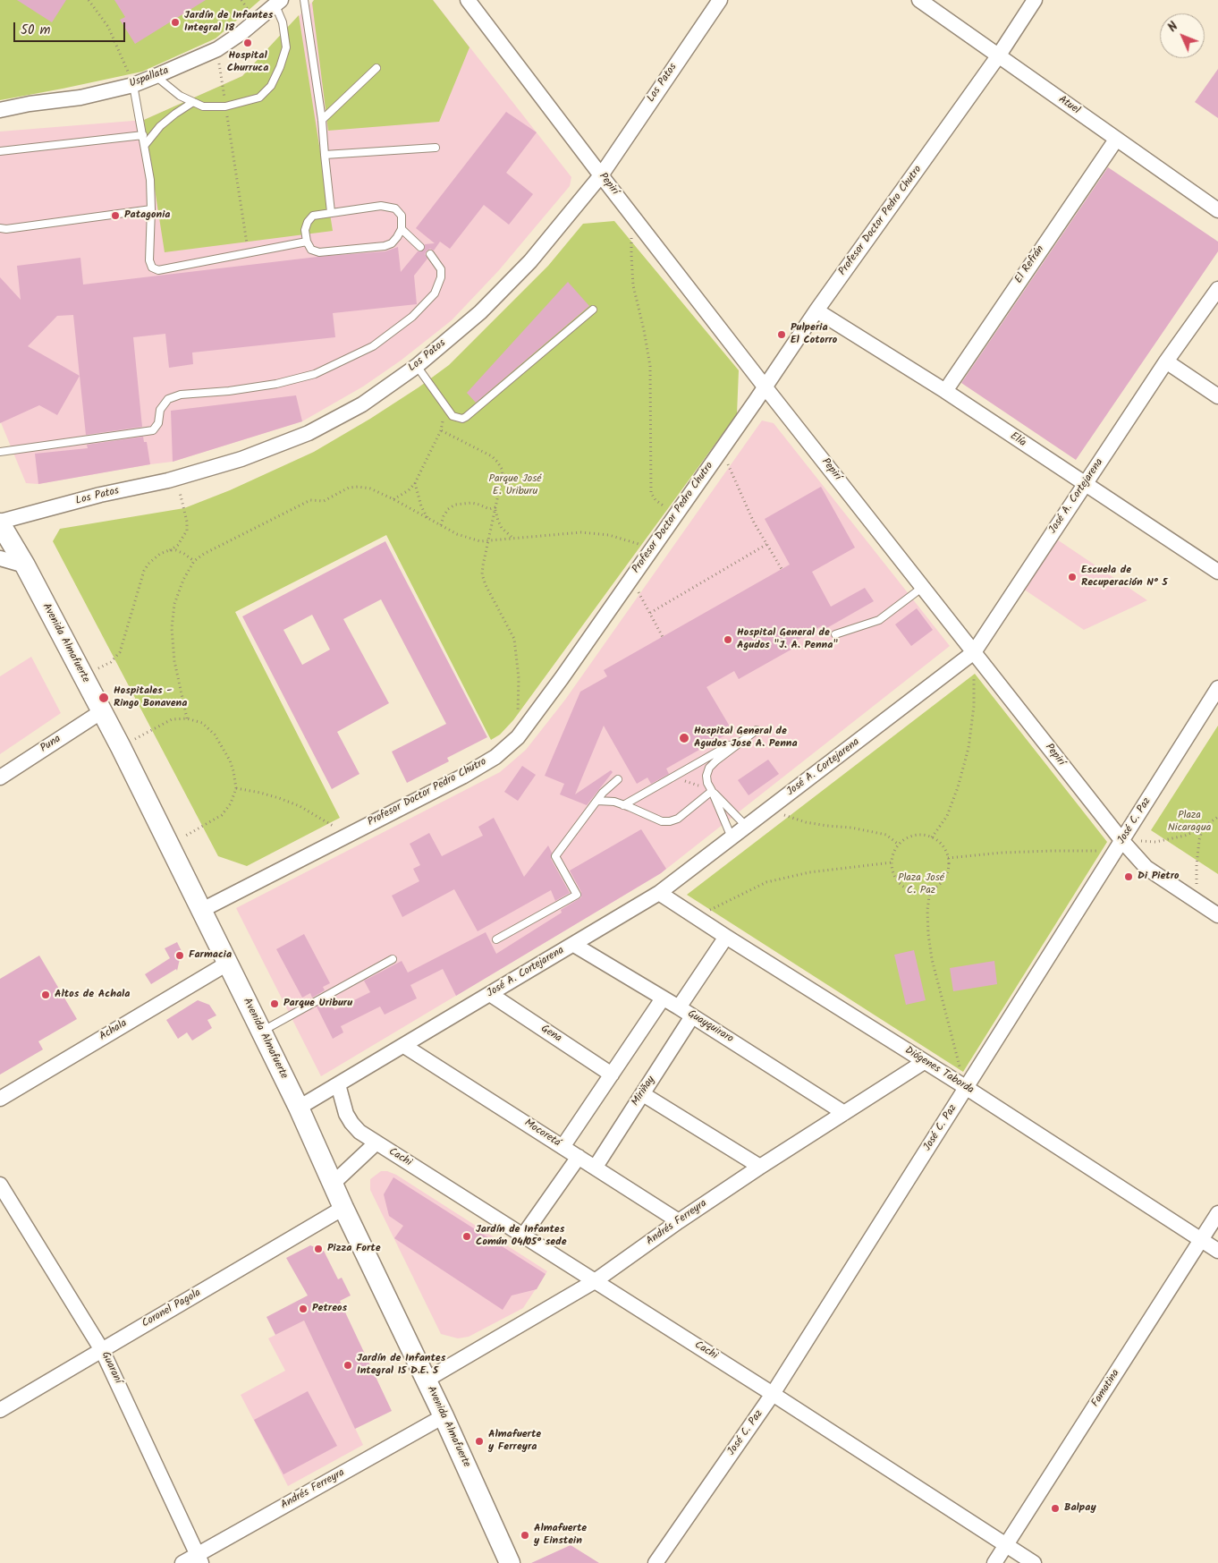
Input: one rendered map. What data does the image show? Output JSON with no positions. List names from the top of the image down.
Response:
{
  "streets": {
    "main road": ["Avenida Almafuerte"],
    "street": [
      "Uspallata",
      "Los Patos",
      "Atuel",
      "Pepirí",
      "Profesor Doctor Pedro Chutro",
      "El Refrán",
      "Elía",
      "José A. Cortejarena",
      "Puna",
      "José C. Paz",
      "Guayquiraro",
      "Achala",
      "Gena",
      "Diógenes Taborda",
      "Miriñay",
      "Mocoretá",
      "Cachi",
      "Andrés Ferreyra",
      "Coronel Pagola",
      "Guaraní",
      "Famatina"
    ]
  },
  "crossings": [
    ["Los Patos", "Pepirí"],
    ["Los Patos", "Avenida Almafuerte"],
    ["Atuel", "Profesor Doctor Pedro Chutro"],
    ["Atuel", "El Refrán"],
    ["Pepirí", "Profesor Doctor Pedro Chutro"],
    ["Pepirí", "José A. Cortejarena"],
    ["Pepirí", "José C. Paz"],
    ["Profesor Doctor Pedro Chutro", "Elía"],
    ["Profesor Doctor Pedro Chutro", "Avenida Almafuerte"],
    ["El Refrán", "Elía"],
    ["Elía", "José A. Cortejarena"],
    ["José A. Cortejarena", "Avenida Almafuerte"],
    ["José A. Cortejarena", "Guayquiraro"],
    ["José A. Cortejarena", "Gena"],
    ["José A. Cortejarena", "Diógenes Taborda"],
    ["José A. Cortejarena", "Mocoretá"],
    ["José A. Cortejarena", "Cachi"],
    ["Avenida Almafuerte", "Puna"],
    ["Avenida Almafuerte", "Achala"],
    ["Avenida Almafuerte", "Cachi"],
    ["Avenida Almafuerte", "Andrés Ferreyra"],
    ["Avenida Almafuerte", "Coronel Pagola"],
    ["José C. Paz", "Diógenes Taborda"],
    ["José C. Paz", "Cachi"],
    ["Guayquiraro", "Miriñay"],
    ["Guayquiraro", "Andrés Ferreyra"],
    ["Diógenes Taborda", "Andrés Ferreyra"],
    ["Diógenes Taborda", "Famatina"],
    ["Miriñay", "Mocoretá"],
    ["Mocoretá", "Andrés Ferreyra"],
    ["Cachi", "Andrés Ferreyra"],
    ["Cachi", "Famatina"],
    ["Andrés Ferreyra", "Guaraní"],
    ["Coronel Pagola", "Guaraní"]
  ],
  "parks": ["Parque José E. Uriburu", "Plaza Nicaragua", "Plaza José C. Paz"],
  "places": [
    "Jardín de Infantes Integral 18",
    "Hospital Churruca",
    "Patagonia",
    "Pulperia El Cotorro",
    "Escuela de Recuperación N° 5",
    "Hospital General de Agudos \"J. A. Penna\"",
    "Hospitales - Ringo Bonavena",
    "Hospital General de Agudos Jose A. Penna",
    "Di Pietro",
    "Farmacia",
    "Altos de Achala",
    "Parque Uriburu",
    "Jardín de Infantes Común 04/05° sede",
    "Pizza Forte",
    "Petreos",
    "Jardín de Infantes Integral 15 D.E. 5",
    "Almafuerte y Ferreyra",
    "Balpay",
    "Almafuerte y Einstein"
  ],
  "scale_bar": "50 m",
  "north": "top left"
}
